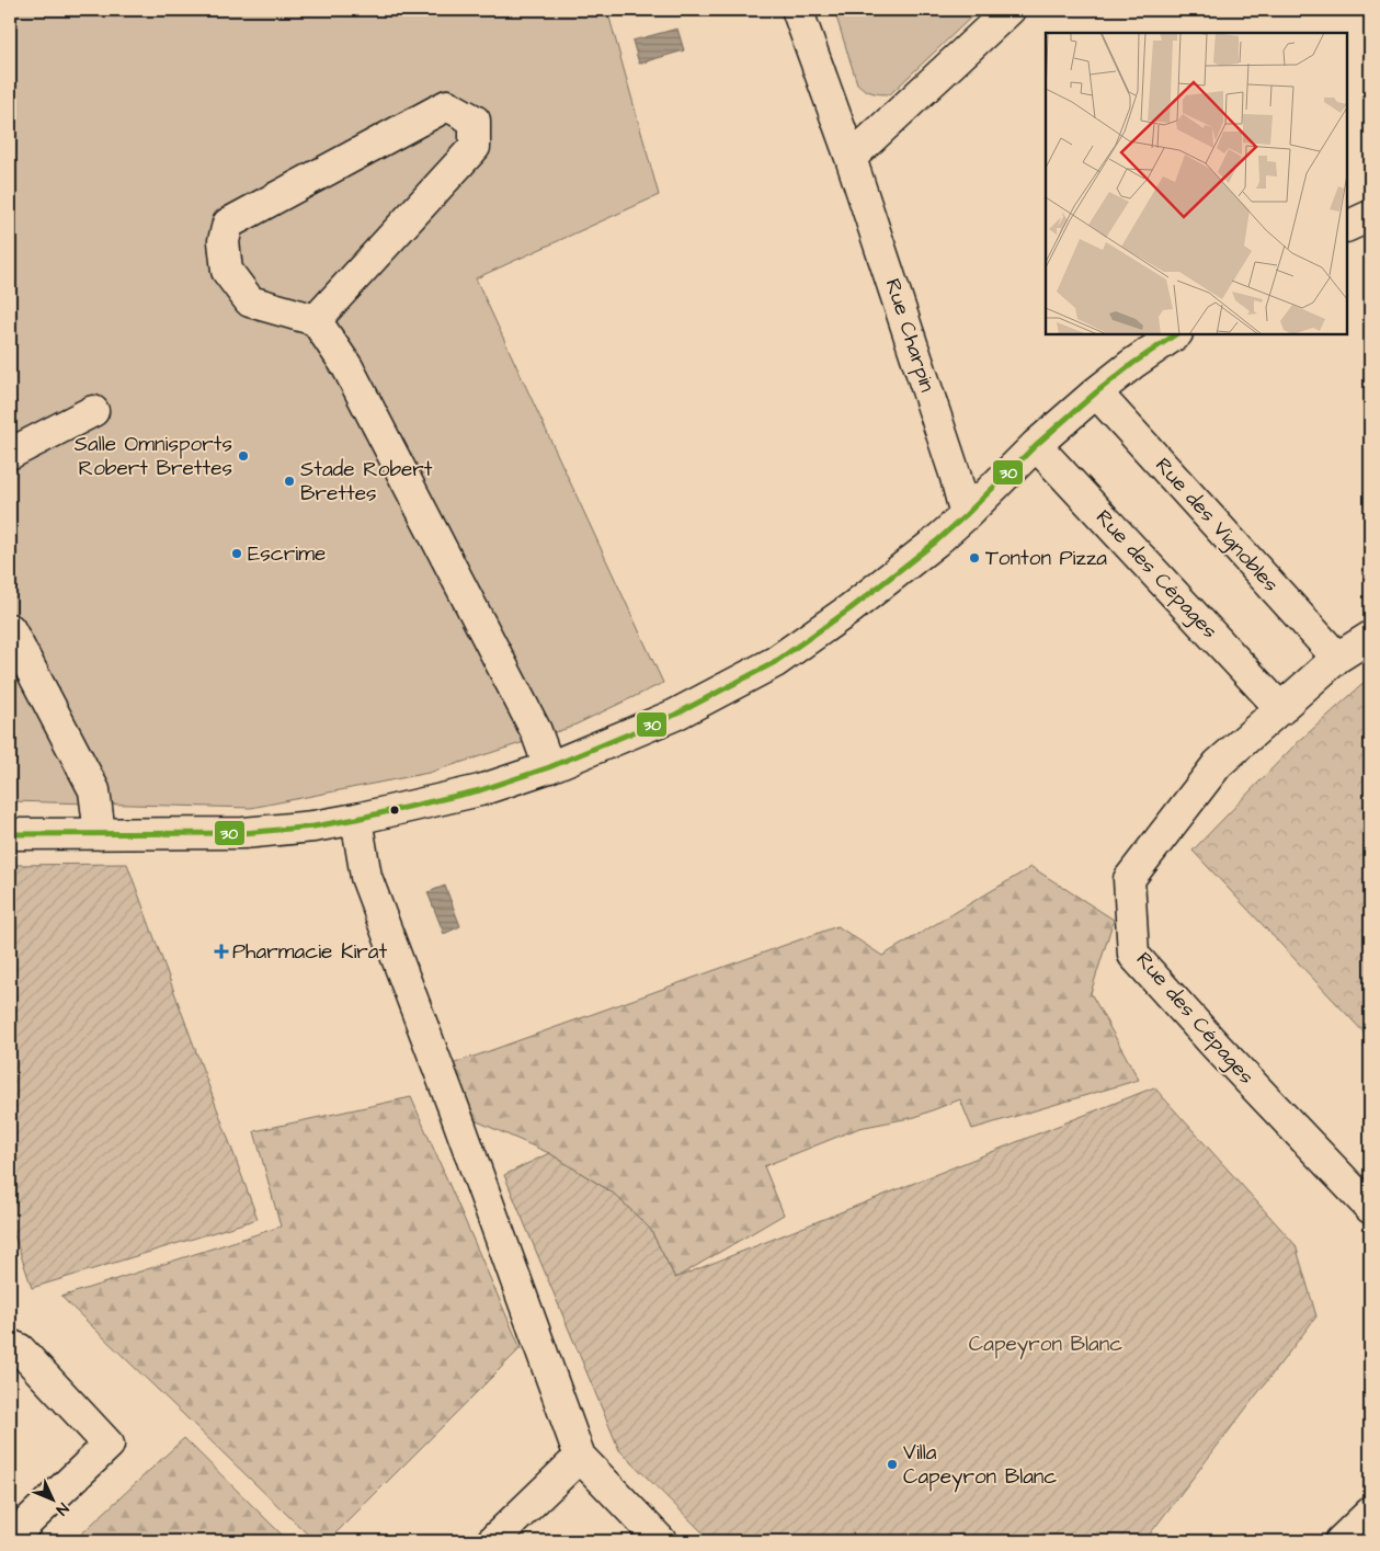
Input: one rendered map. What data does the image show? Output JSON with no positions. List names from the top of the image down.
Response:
{
  "streets": {
    "street": ["Rue Charpin", "Rue des Vignobles", "Rue des Cépages"]
  },
  "parks": ["Capeyron Blanc"],
  "places": {
    "other": [
      "Salle Omnisports Robert Brettes",
      "Stade Robert Brettes",
      "Escrime",
      "Tonton Pizza",
      "Villa Capeyron Blanc"
    ],
    "health": ["Pharmacie Kirat"]
  },
  "lines": ["transit line 30"],
  "north": "bottom right"
}
